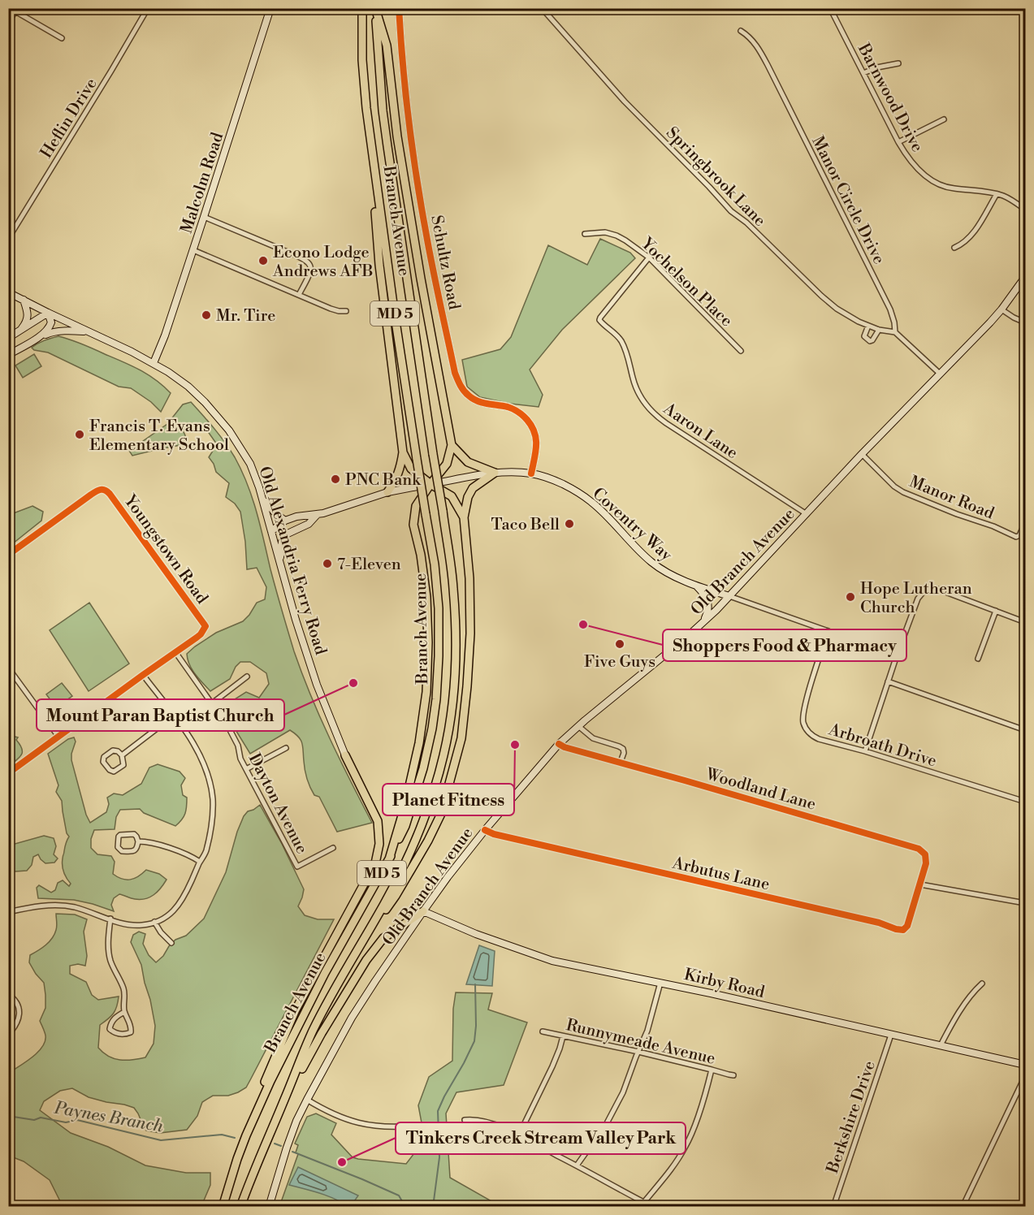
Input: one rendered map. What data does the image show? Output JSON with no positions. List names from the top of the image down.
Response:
{
  "streets": {
    "highway": ["Branch Avenue", "MD 5"],
    "main road": [
      "Malcolm Road",
      "Schultz Road",
      "Coventry Way",
      "Old Alexandria Ferry Road",
      "Old Branch Avenue",
      "Kirby Road"
    ],
    "street": [
      "Barnwood Drive",
      "Heflin Drive",
      "Springbrook Lane",
      "Manor Circle Drive",
      "Yochelson Place",
      "Aaron Lane",
      "Manor Road",
      "Youngstown Road",
      "Arbroath Drive",
      "Woodland Lane",
      "Dayton Avenue",
      "Arbutus Lane",
      "Runnymeade Avenue",
      "Berkshire Drive"
    ]
  },
  "crossings": [
    ["Springbrook Lane", "Manor Circle Drive"],
    ["Malcolm Road", "Old Alexandria Ferry Road"],
    ["Schultz Road", "Coventry Way"],
    ["Yochelson Place", "Aaron Lane"],
    ["Aaron Lane", "Old Branch Avenue"],
    ["Manor Road", "Old Branch Avenue"],
    ["Coventry Way", "Old Alexandria Ferry Road"],
    ["Coventry Way", "Old Branch Avenue"],
    ["Coventry Way", "Arbroath Drive"],
    ["Youngstown Road", "Dayton Avenue"],
    ["Old Branch Avenue", "Woodland Lane"],
    ["Old Branch Avenue", "Arbutus Lane"],
    ["Old Branch Avenue", "Kirby Road"],
    ["Woodland Lane", "Arbutus Lane"],
    ["Kirby Road", "Berkshire Drive"]
  ],
  "water": ["Paynes Branch"],
  "places": [
    "Econo Lodge Andrews AFB",
    "Mr. Tire",
    "Francis T. Evans Elementary School",
    "PNC Bank",
    "Taco Bell",
    "7-Eleven",
    "Hope Lutheran Church",
    "Shoppers Food & Pharmacy",
    "Five Guys",
    "Mount Paran Baptist Church",
    "Planet Fitness",
    "Tinkers Creek Stream Valley Park"
  ]
}
